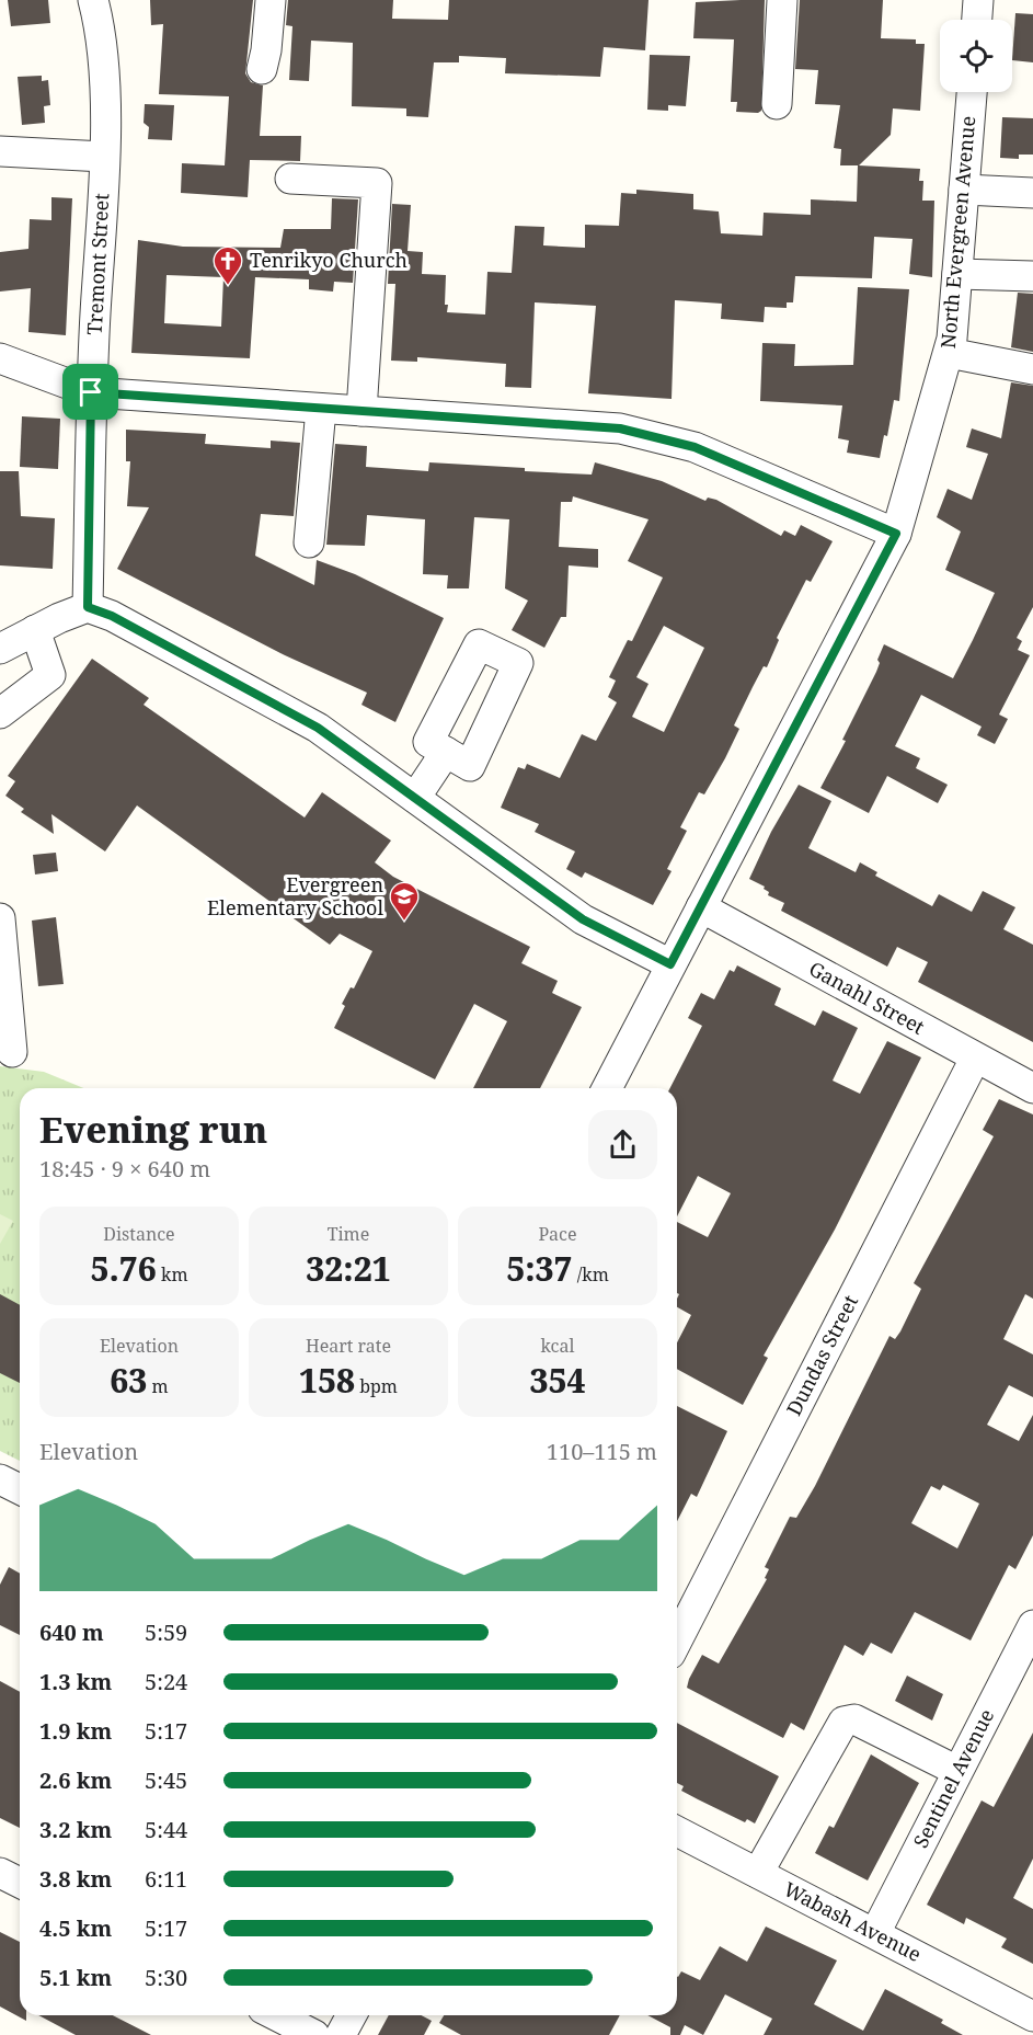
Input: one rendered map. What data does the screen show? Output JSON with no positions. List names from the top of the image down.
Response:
{
  "streets": {
    "street": [
      "North Evergreen Avenue",
      "Tremont Street",
      "Ganahl Street",
      "Dundas Street",
      "Sentinel Avenue",
      "Wabash Avenue"
    ]
  },
  "crossings": [
    ["North Evergreen Avenue", "Ganahl Street"],
    ["Ganahl Street", "Dundas Street"],
    ["Sentinel Avenue", "Wabash Avenue"]
  ],
  "places": {
    "church": ["Tenrikyo Church"],
    "school or university": ["Evergreen Elementary School"]
  },
  "page": {
    "heading": ["Evening run", "18:45 · 9 × 640 m"],
    "stats": [
      ["Distance", "5.76 km"],
      ["Time", "32:21"],
      ["Pace", "5:37 /km"],
      ["Elevation", "63 m"],
      ["Heart rate", "158 bpm"],
      ["kcal", "354"]
    ],
    "chart": ["Elevation", "110–115 m"],
    "list": [
      {
        "name": "640 m",
        "note": "5:59"
      },
      {
        "name": "1.3 km",
        "note": "5:24"
      },
      {
        "name": "1.9 km",
        "note": "5:17"
      },
      {
        "name": "2.6 km",
        "note": "5:45"
      },
      {
        "name": "3.2 km",
        "note": "5:44"
      },
      {
        "name": "3.8 km",
        "note": "6:11"
      },
      {
        "name": "4.5 km",
        "note": "5:17"
      },
      {
        "name": "5.1 km",
        "note": "5:30"
      }
    ]
  }
}
